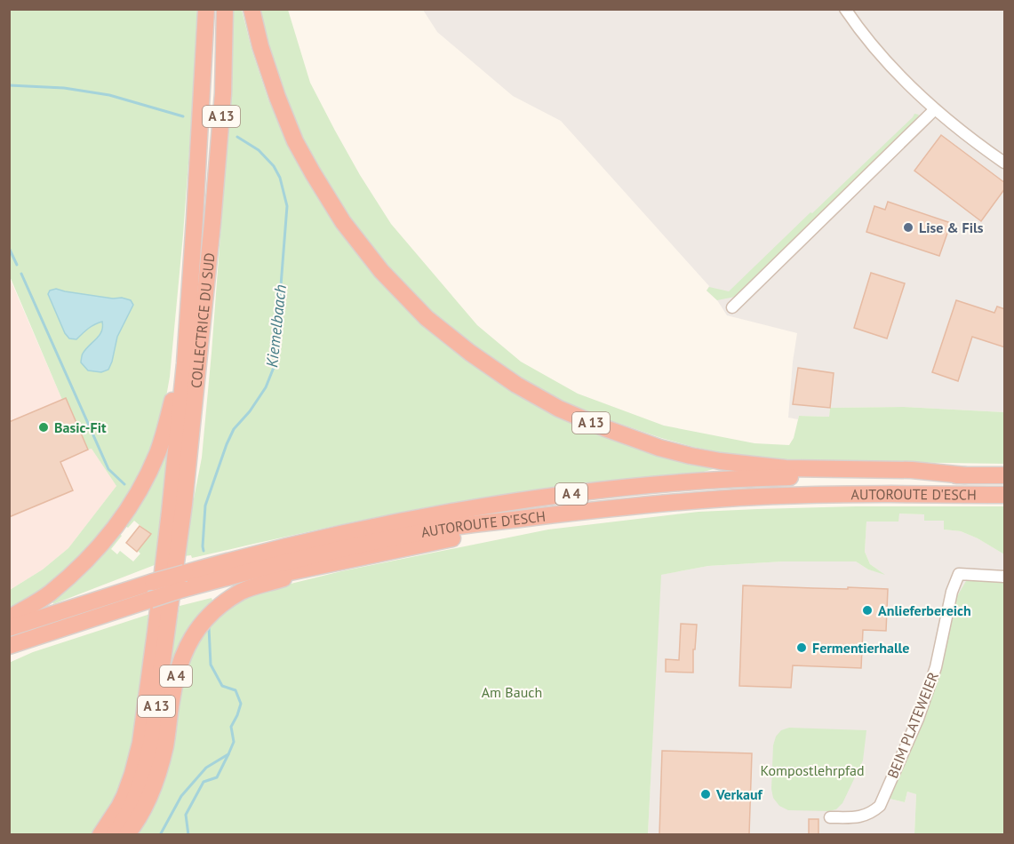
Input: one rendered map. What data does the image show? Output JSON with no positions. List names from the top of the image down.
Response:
{
  "streets": {
    "highway": [
      "A 13",
      "COLLECTRICE DU SUD",
      "A 4",
      "AUTOROUTE D'ESCH"
    ],
    "street": ["BEIM PLATEWEIER"]
  },
  "crossings": [
    ["A 13", "A 4"],
    ["A 13", "AUTOROUTE D'ESCH"],
    ["A 4", "AUTOROUTE D'ESCH"]
  ],
  "water": ["Kiemelbaach"],
  "parks": ["Am Bauch", "Kompostlehrpfad"],
  "places": [
    "Lise & Fils",
    "Basic-Fit",
    "Anlieferbereich",
    "Fermentierhalle",
    "Verkauf"
  ]
}
